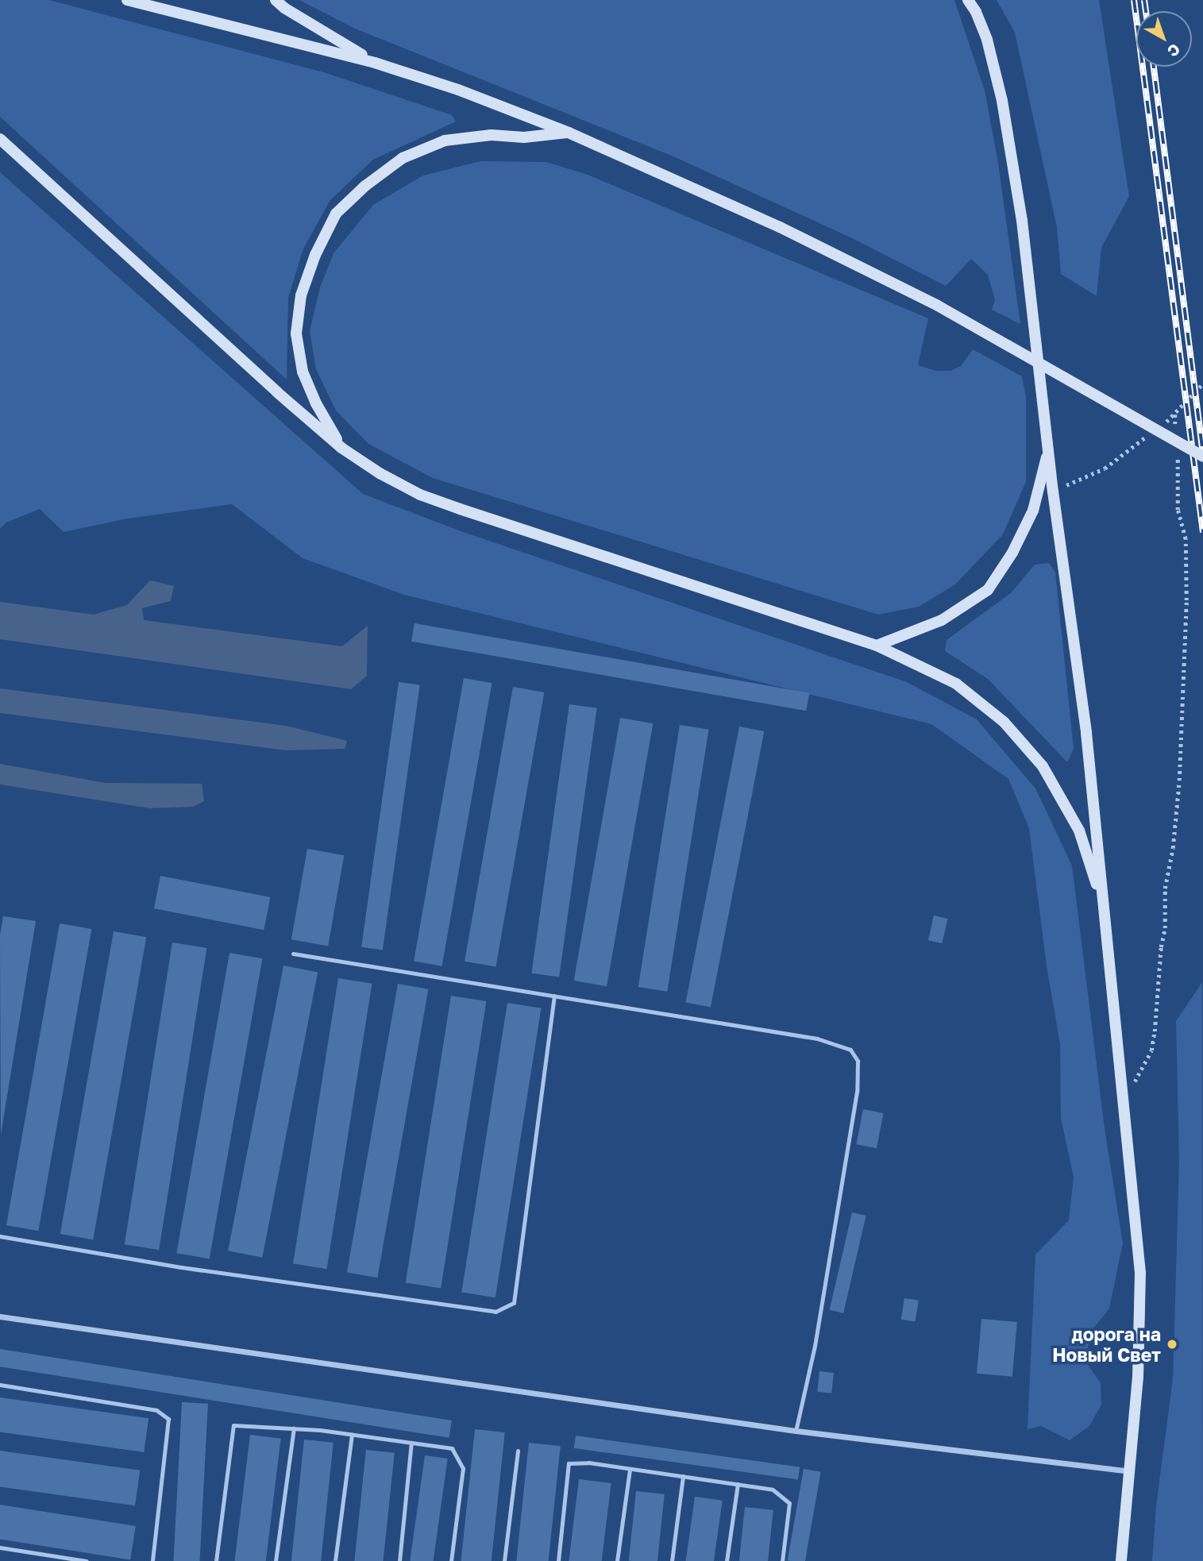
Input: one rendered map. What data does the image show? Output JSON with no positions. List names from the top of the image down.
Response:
{
  "places": ["дорога на Новый Свет"],
  "north": "bottom right"
}
